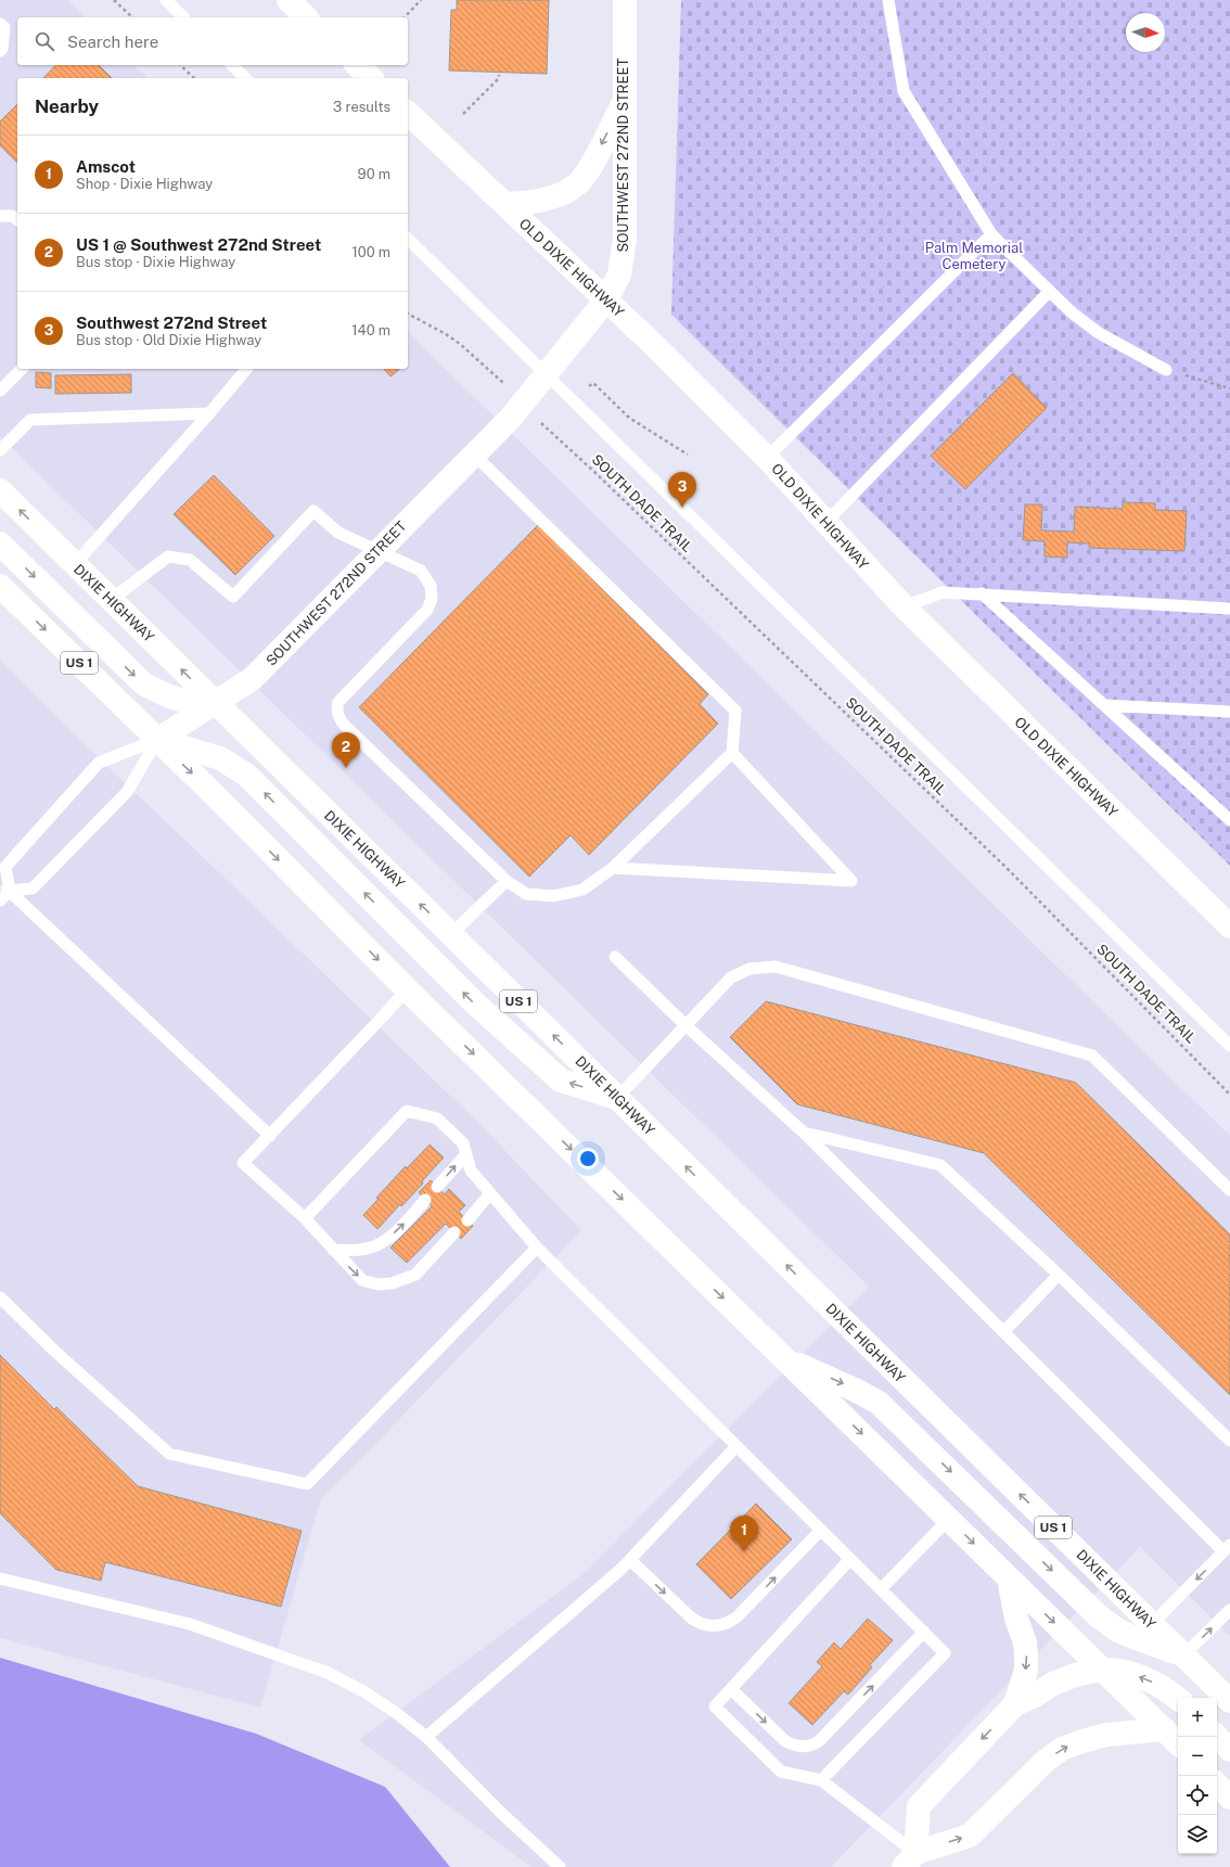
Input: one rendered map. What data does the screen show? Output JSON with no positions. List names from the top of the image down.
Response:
{
  "streets": {
    "main road": [
      "SOUTHWEST 272ND STREET",
      "OLD DIXIE HIGHWAY",
      "DIXIE HIGHWAY",
      "US 1"
    ],
    "path": ["SOUTH DADE TRAIL"]
  },
  "crossings": [
    ["SOUTHWEST 272ND STREET", "OLD DIXIE HIGHWAY"],
    ["SOUTHWEST 272ND STREET", "DIXIE HIGHWAY"],
    ["SOUTHWEST 272ND STREET", "US 1"]
  ],
  "parks": ["Palm Memorial Cemetery"],
  "north": "right",
  "page": {
    "search": "Search here",
    "heading": ["Nearby", "3 results"],
    "list": [
      {
        "mark": "1",
        "name": "Amscot",
        "note": "Shop · Dixie Highway",
        "value": "90 m"
      },
      {
        "mark": "2",
        "name": "US 1 @ Southwest 272nd Street",
        "note": "Bus stop · Dixie Highway",
        "value": "100 m"
      },
      {
        "mark": "3",
        "name": "Southwest 272nd Street",
        "note": "Bus stop · Old Dixie Highway",
        "value": "140 m"
      }
    ],
    "pins": ["3", "2", "1"],
    "map_buttons": ["+", "−"]
  }
}
